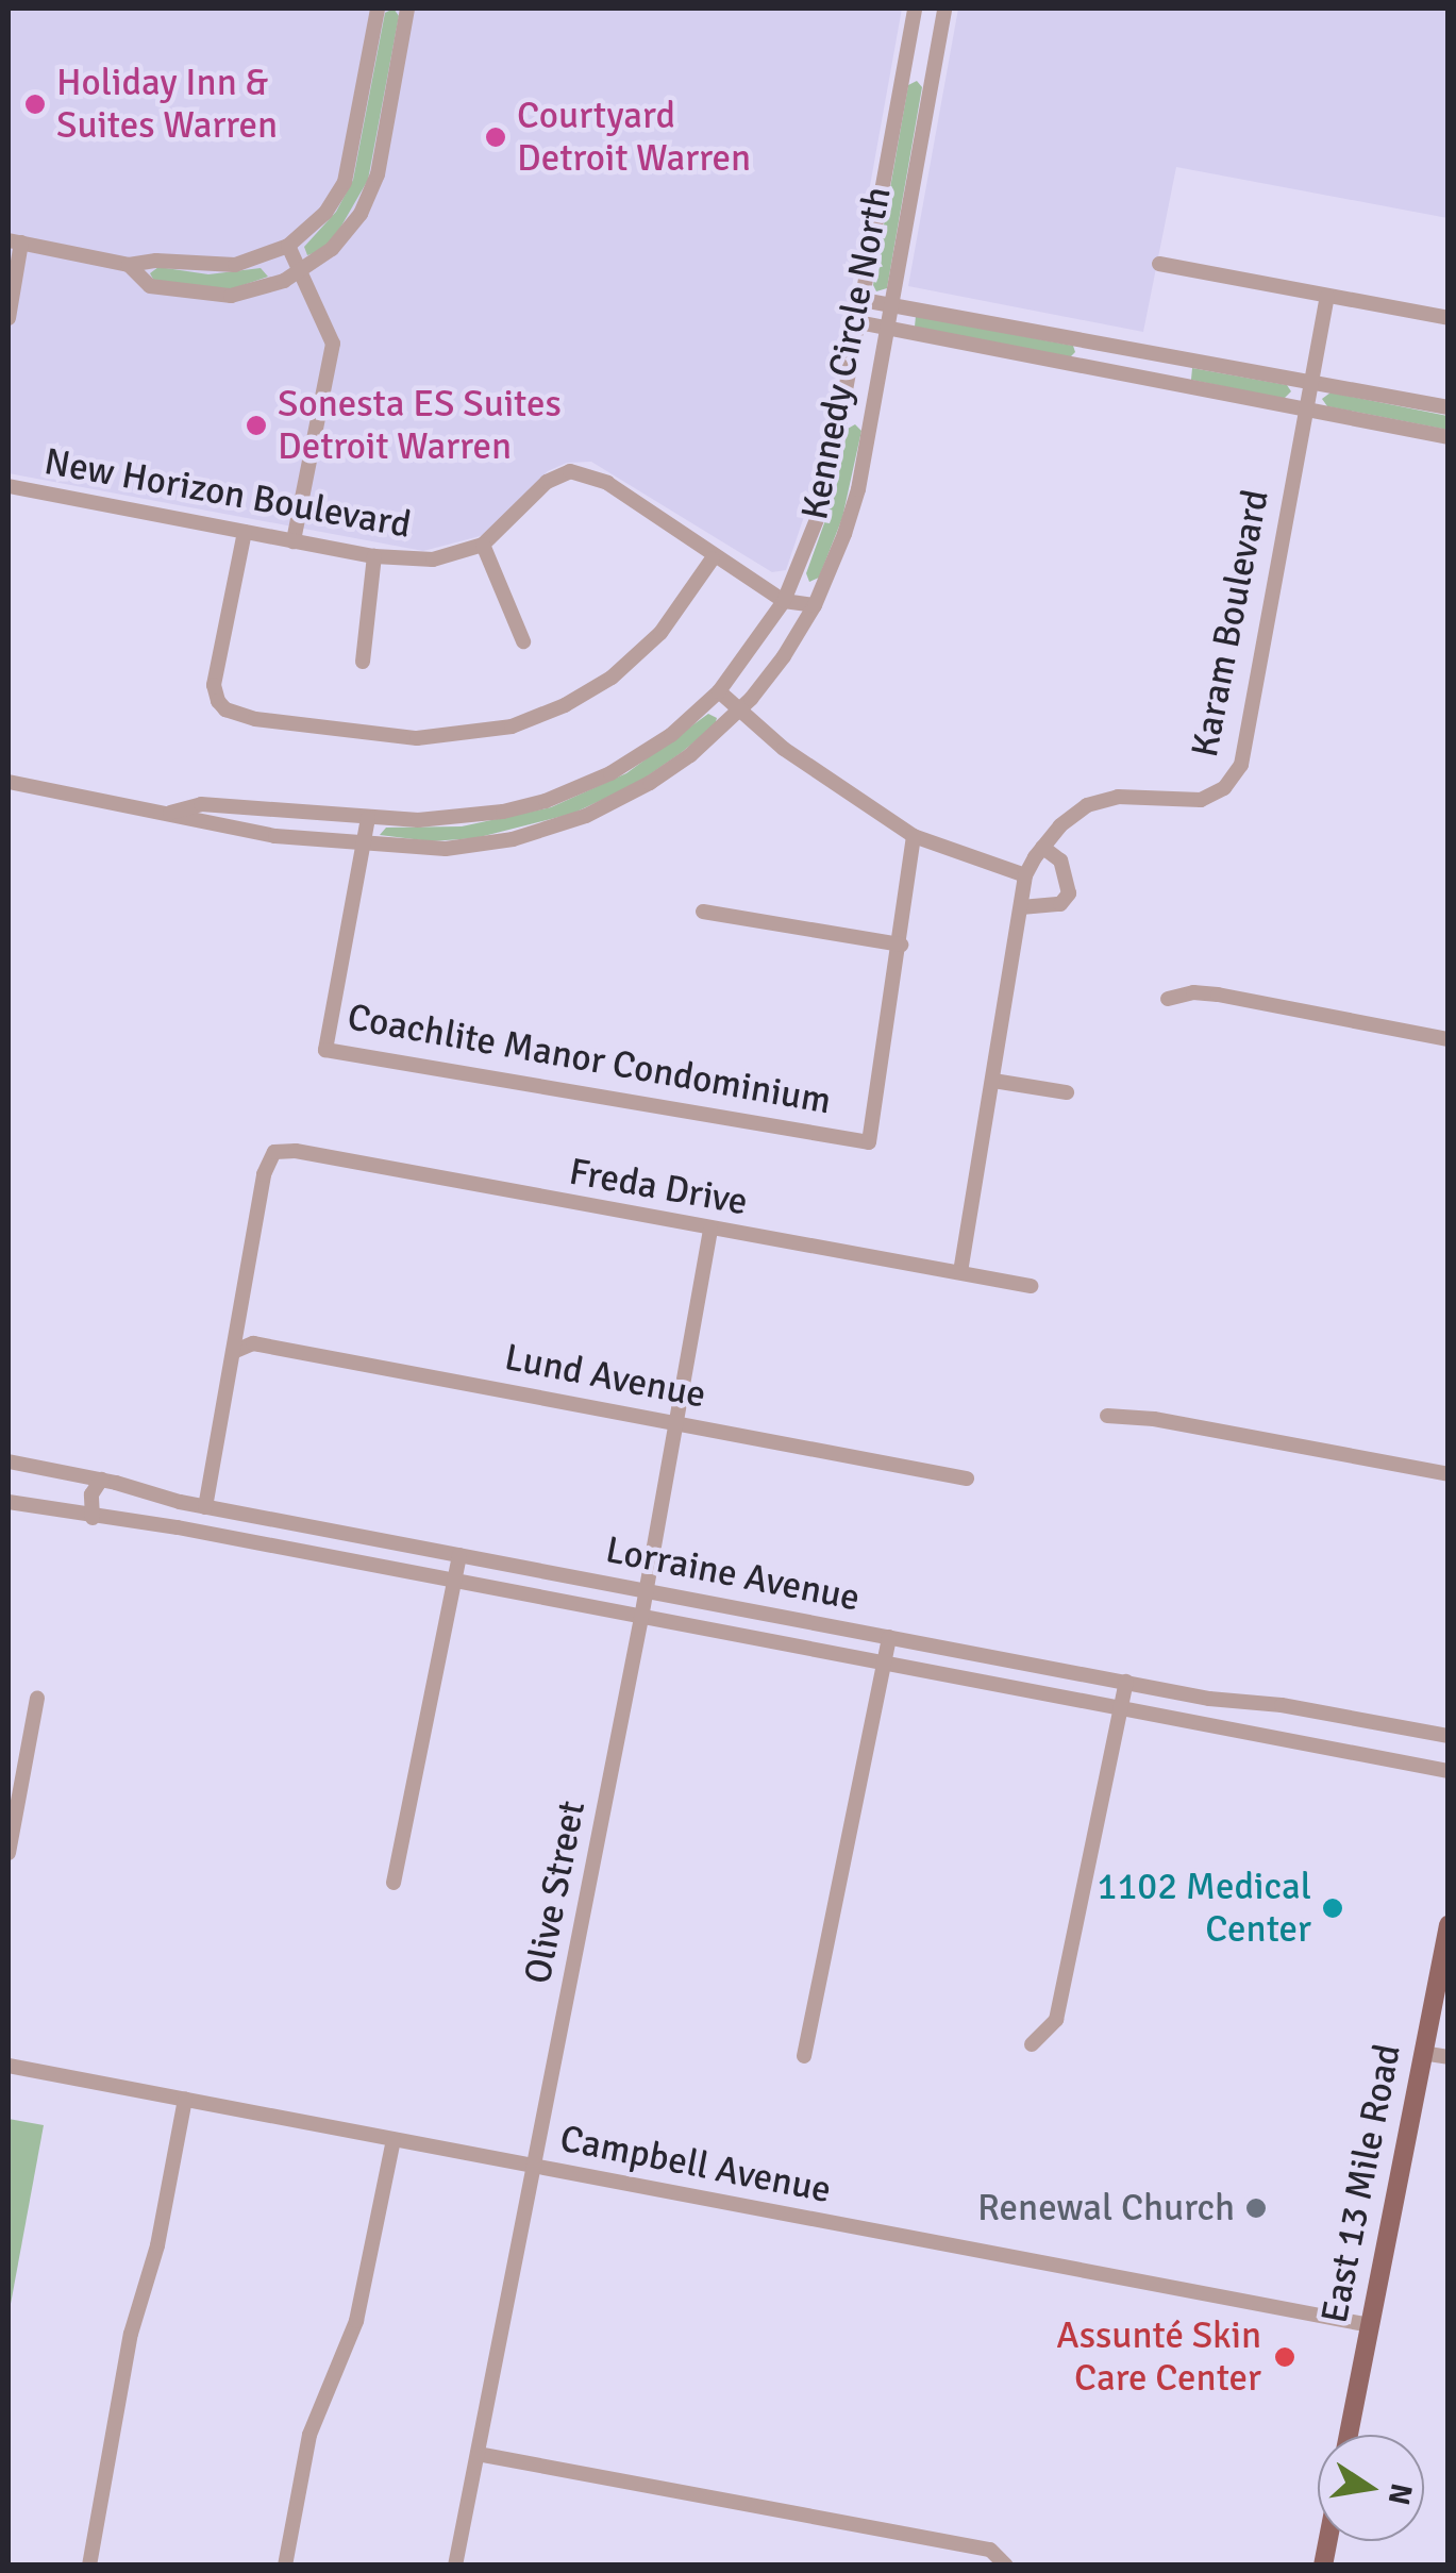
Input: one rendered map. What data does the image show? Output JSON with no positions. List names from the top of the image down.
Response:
{
  "streets": {
    "main road": ["East 13 Mile Road"],
    "street": [
      "Kennedy Circle North",
      "New Horizon Boulevard",
      "Karam Boulevard",
      "Coachlite Manor Condominium",
      "Freda Drive",
      "Lund Avenue",
      "Lorraine Avenue",
      "Olive Street",
      "Campbell Avenue"
    ]
  },
  "crossings": [
    ["Kennedy Circle North", "New Horizon Boulevard"],
    ["Kennedy Circle North", "Coachlite Manor Condominium"],
    ["Freda Drive", "Lund Avenue"],
    ["Freda Drive", "Olive Street"],
    ["Lund Avenue", "Olive Street"],
    ["Lorraine Avenue", "Olive Street"],
    ["Olive Street", "Campbell Avenue"],
    ["Campbell Avenue", "East 13 Mile Road"]
  ],
  "places": [
    "Holiday Inn & Suites Warren",
    "Courtyard Detroit Warren",
    "Sonesta ES Suites Detroit Warren",
    "1102 Medical Center",
    "Renewal Church",
    "Assunté Skin Care Center"
  ],
  "north": "right"
}
